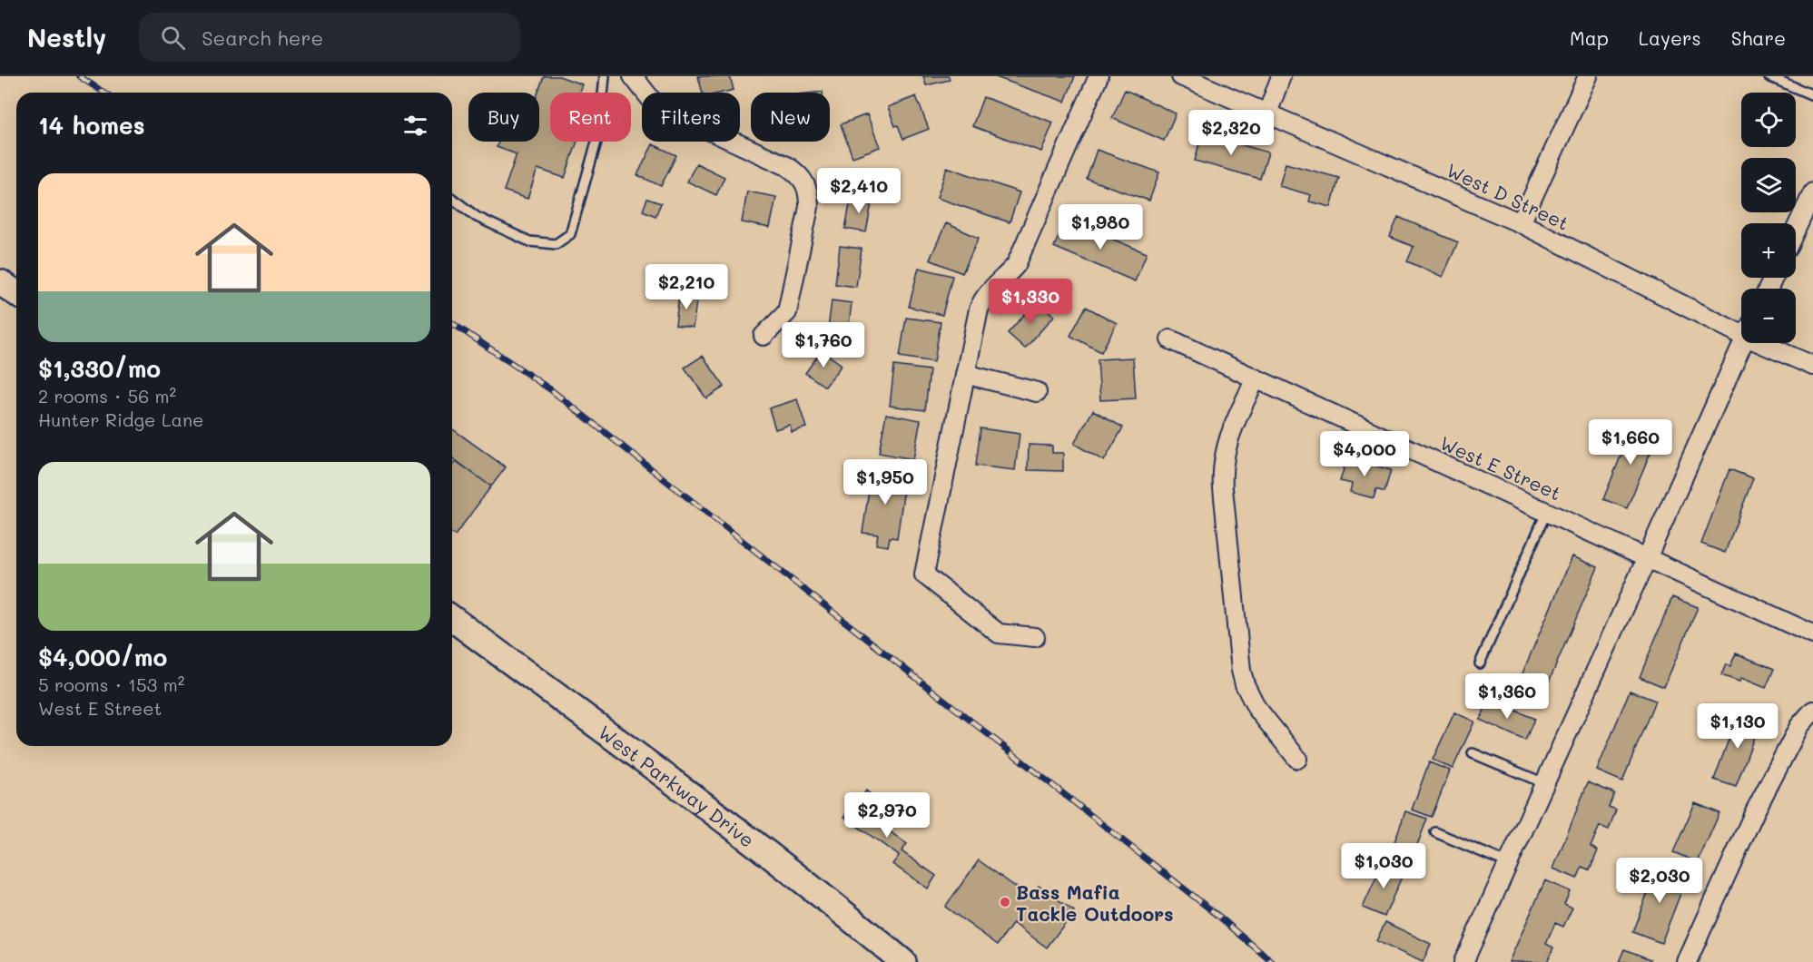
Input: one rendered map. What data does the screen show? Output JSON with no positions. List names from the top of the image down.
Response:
{
  "streets": {
    "main road": ["West Parkway Drive"],
    "street": ["West D Street", "West E Street"]
  },
  "places": ["Bass Mafia Tackle Outdoors"],
  "page": {
    "header": "Nestly",
    "search": "Search here",
    "nav": ["Map", "Layers", "Share"],
    "map_buttons": ["+", "−"],
    "chip": [
      "Buy",
      "Rent",
      "Filters",
      "New"
    ],
    "heading": "14 homes",
    "price": [
      "$2,320",
      "$2,410",
      "$1,980",
      "$2,210",
      "$1,330",
      "$1,760",
      "$1,660",
      "$4,000",
      "$1,950",
      "$1,360",
      "$1,130",
      "$2,970",
      "$1,030",
      "$2,030"
    ],
    "list": [
      {
        "name": "$1,330/mo",
        "note": "2 rooms · 56 m² · Hunter Ridge Lane"
      },
      {
        "name": "$4,000/mo",
        "note": "5 rooms · 153 m² · West E Street"
      }
    ]
  }
}
